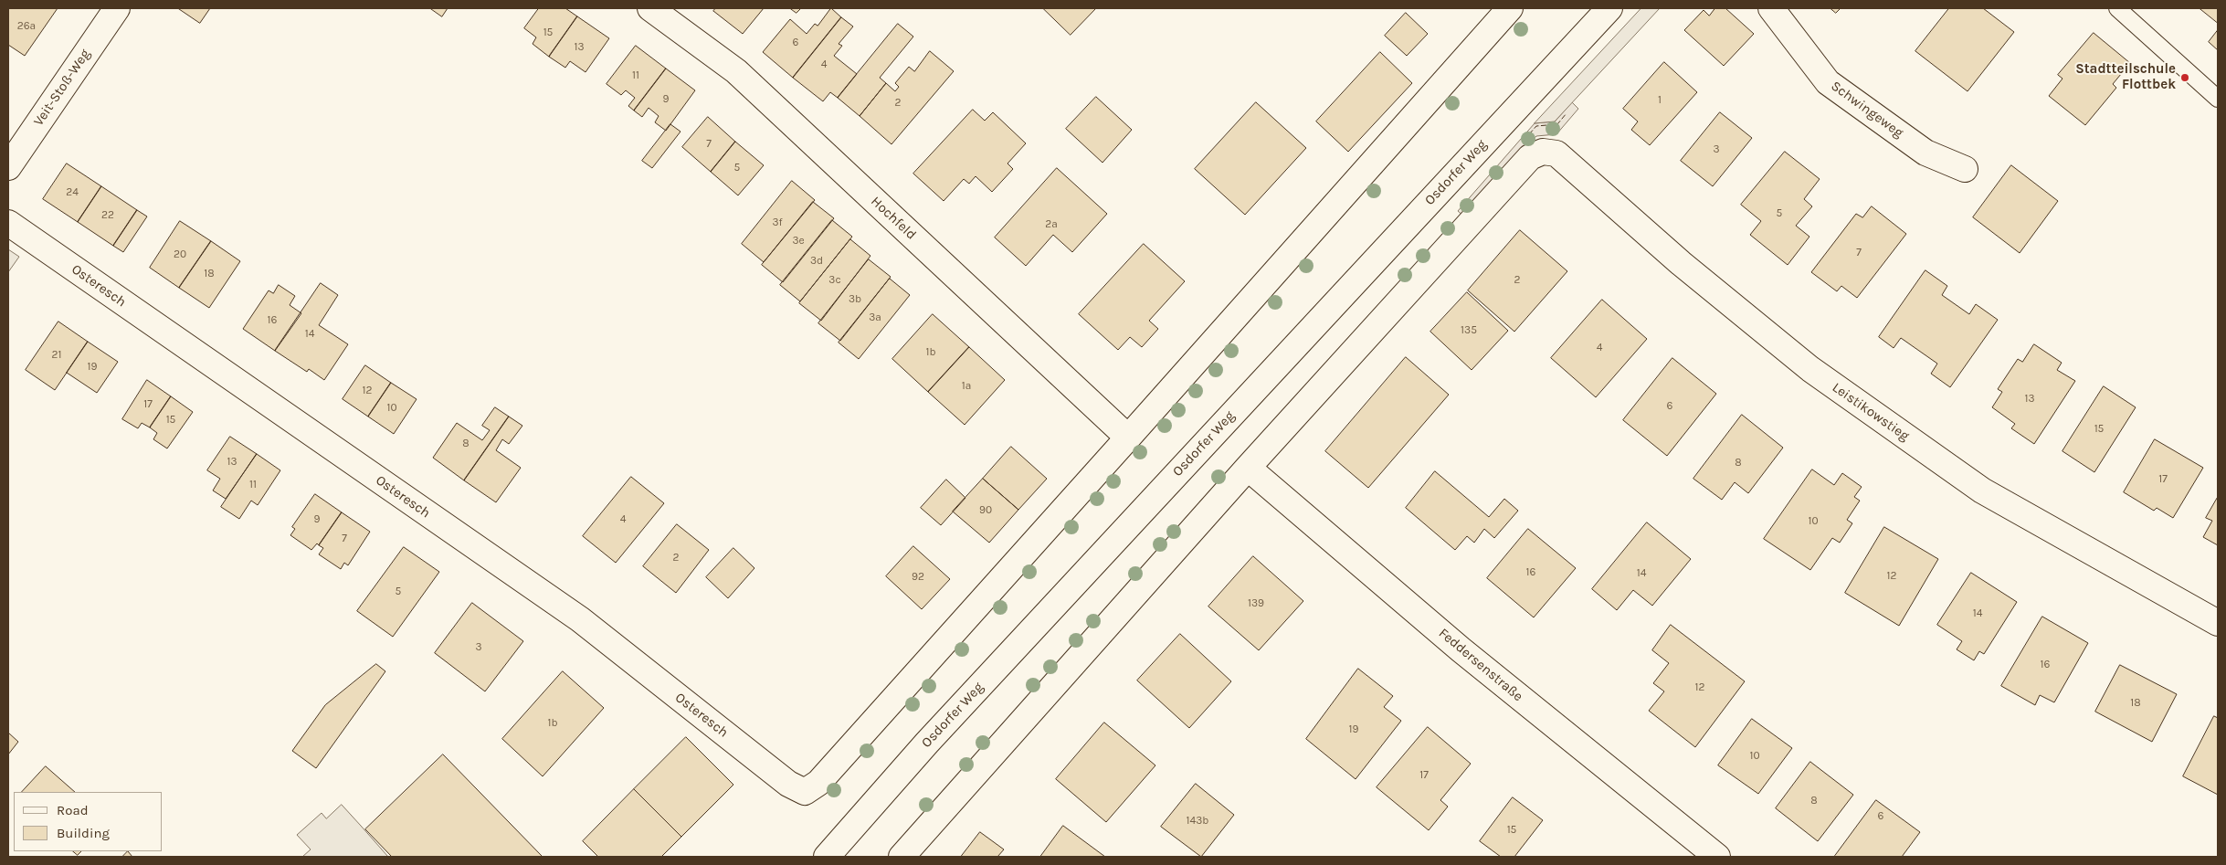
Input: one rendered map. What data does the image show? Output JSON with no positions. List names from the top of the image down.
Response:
{
  "streets": {
    "street": [
      "Veit-Stoß-Weg",
      "Schwingeweg",
      "Osdorfer Weg",
      "Hochfeld",
      "Osteresch",
      "Leistikowstieg",
      "Feddersenstraße"
    ]
  },
  "crossings": [
    ["Hochfeld", "Osteresch"],
    ["Leistikowstieg", "Feddersenstraße"]
  ],
  "places": ["Stadtteilschule Flottbek"],
  "house_numbers": [
    "26a",
    "15",
    "6",
    "13",
    "4",
    "11",
    "9",
    "1",
    "2",
    "7",
    "3",
    "5",
    "24",
    "5",
    "22",
    "3f",
    "2a",
    "3e",
    "7",
    "20",
    "3d",
    "18",
    "3c",
    "2",
    "3b",
    "3a",
    "16",
    "135",
    "14",
    "4",
    "1b",
    "21",
    "19",
    "1a",
    "12",
    "13",
    "17",
    "6",
    "10",
    "15",
    "15",
    "8",
    "13",
    "8",
    "17",
    "11",
    "90",
    "9",
    "4",
    "10",
    "7",
    "2",
    "16",
    "14",
    "12",
    "92",
    "5",
    "139",
    "14",
    "3",
    "16",
    "12",
    "18",
    "1b",
    "19",
    "10",
    "17",
    "8",
    "6",
    "143b",
    "15"
  ],
  "legend": ["Road", "Building"]
}
